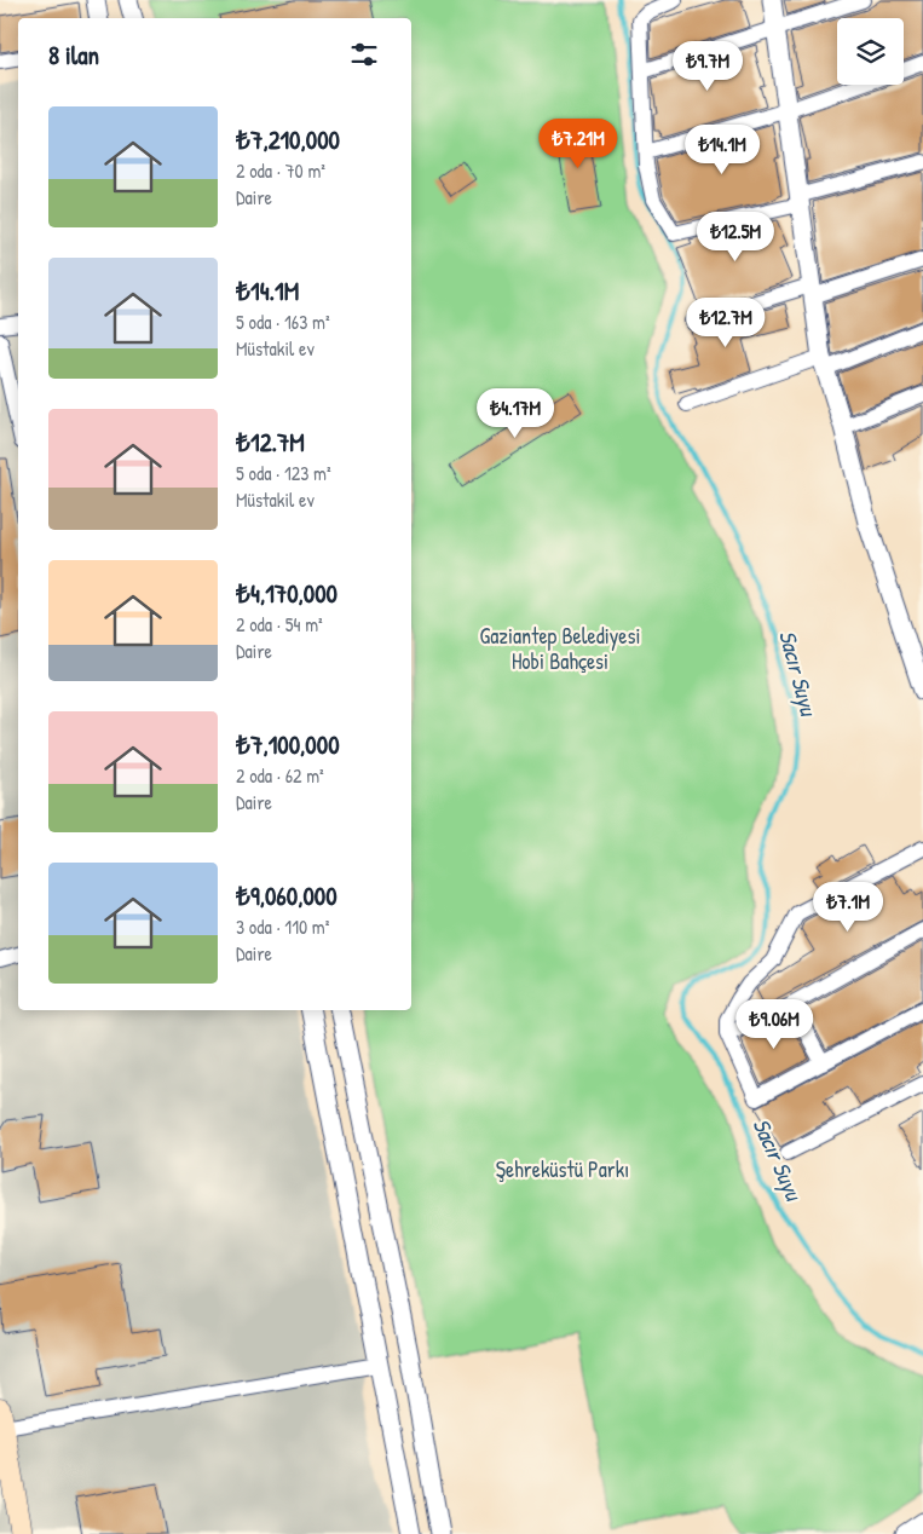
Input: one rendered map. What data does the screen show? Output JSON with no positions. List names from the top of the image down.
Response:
{
  "water": ["Sacır Suyu"],
  "parks": ["Gaziantep Belediyesi Hobi Bahçesi", "Şehreküstü Parkı"],
  "page": {
    "heading": "8 ilan",
    "price": [
      "₺9.7M",
      "₺7.21M",
      "₺14.1M",
      "₺12.5M",
      "₺12.7M",
      "₺4.17M",
      "₺7.1M",
      "₺9.06M"
    ],
    "list": [
      {
        "name": "₺7,210,000",
        "note": "2 oda · 70 m² · Daire"
      },
      {
        "name": "₺14.1M",
        "note": "5 oda · 163 m² · Müstakil ev"
      },
      {
        "name": "₺12.7M",
        "note": "5 oda · 123 m² · Müstakil ev"
      },
      {
        "name": "₺4,170,000",
        "note": "2 oda · 54 m² · Daire"
      },
      {
        "name": "₺7,100,000",
        "note": "2 oda · 62 m² · Daire"
      },
      {
        "name": "₺9,060,000",
        "note": "3 oda · 110 m² · Daire"
      }
    ]
  }
}
